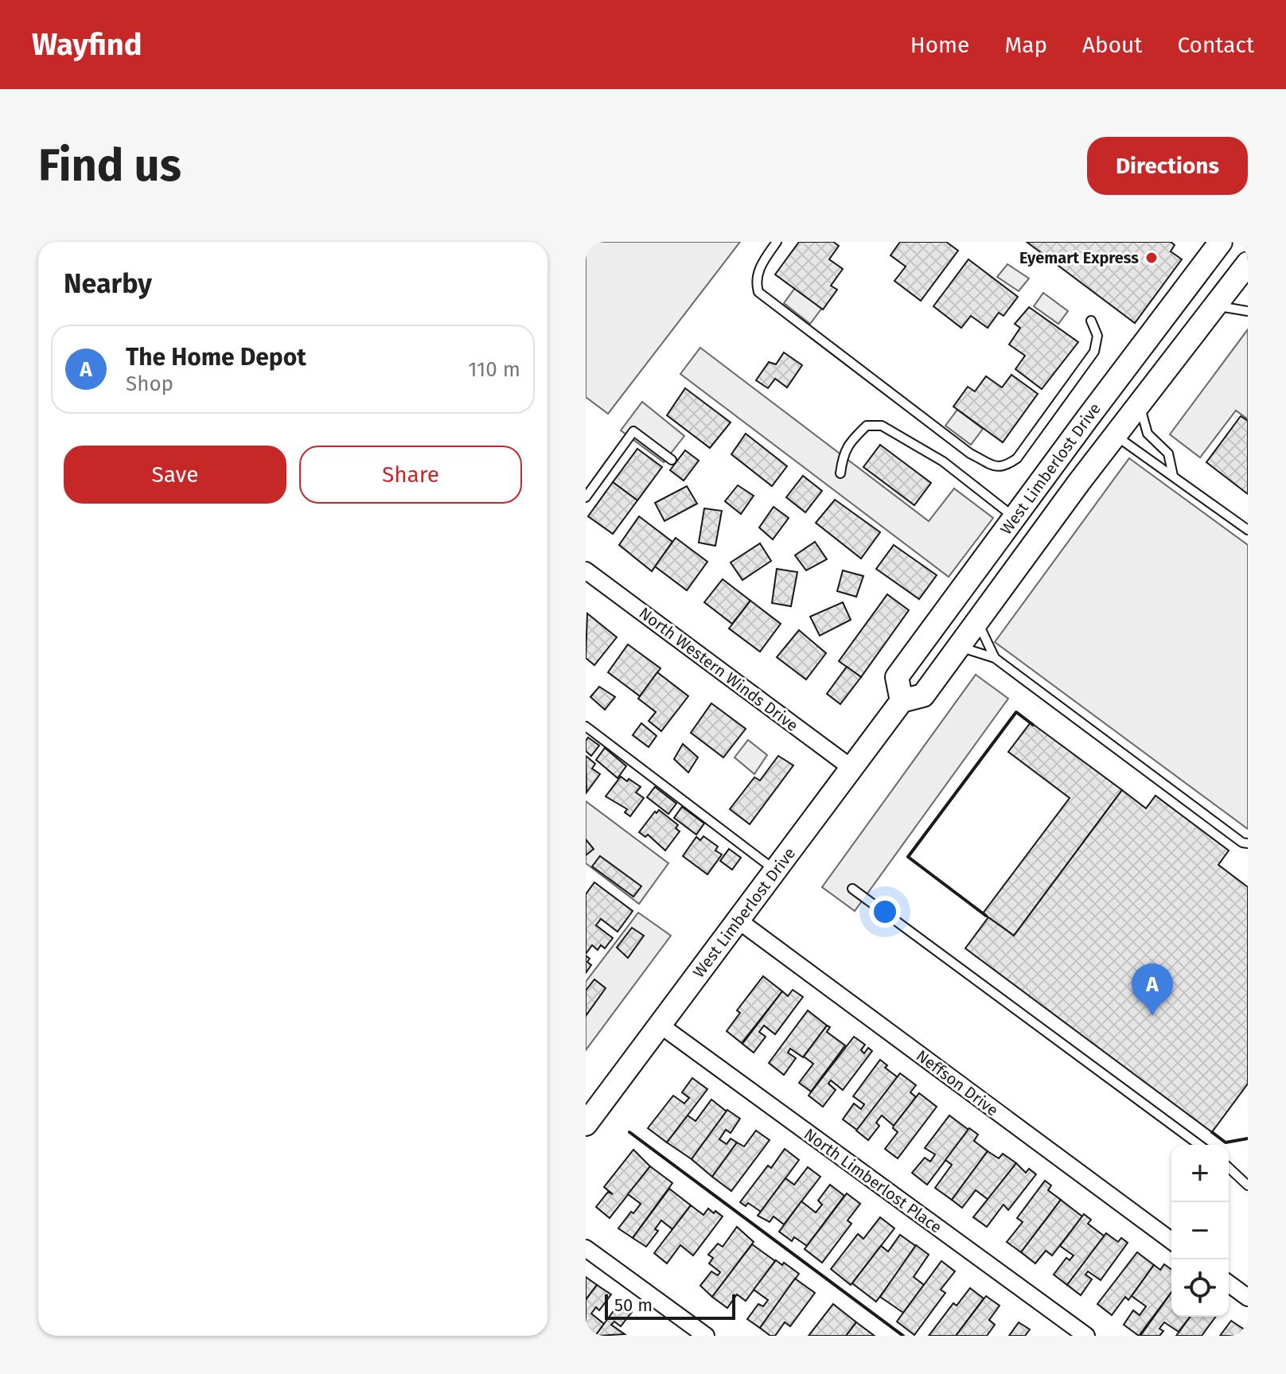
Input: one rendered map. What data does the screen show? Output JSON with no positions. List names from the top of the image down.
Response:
{
  "streets": {
    "street": [
      "West Limberlost Drive",
      "North Western Winds Drive",
      "Neffson Drive",
      "North Limberlost Place"
    ]
  },
  "crossings": [
    ["West Limberlost Drive", "North Western Winds Drive"],
    ["West Limberlost Drive", "Neffson Drive"],
    ["West Limberlost Drive", "North Limberlost Place"]
  ],
  "places": ["Eyemart Express"],
  "scale_bar": "50 m",
  "page": {
    "header": "Wayfind",
    "nav": [
      "Home",
      "Map",
      "About",
      "Contact"
    ],
    "buttons": [
      "Directions",
      ["Save", "Share"]
    ],
    "title": "Find us",
    "heading": "Nearby",
    "list": [
      {
        "mark": "A",
        "name": "The Home Depot",
        "note": "Shop",
        "value": "110 m"
      }
    ],
    "pins": "A",
    "map_buttons": ["+", "−"],
    "scale": "50 m"
  }
}
